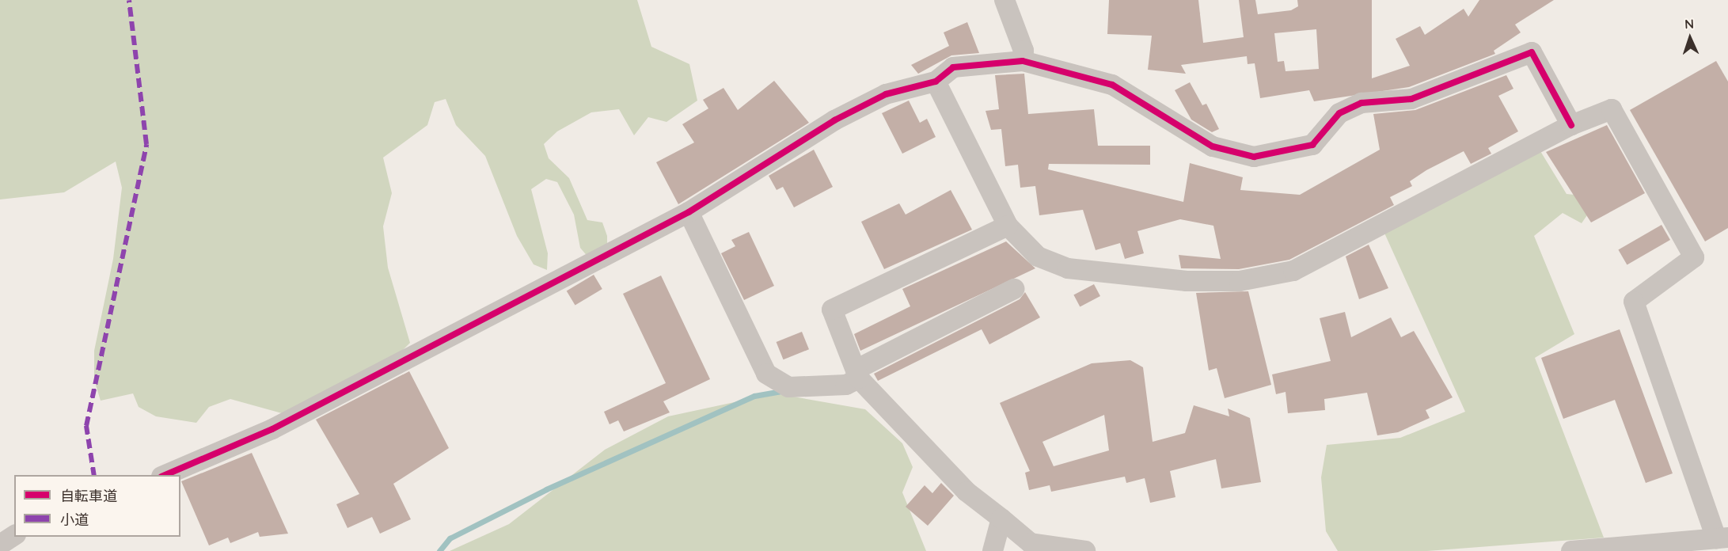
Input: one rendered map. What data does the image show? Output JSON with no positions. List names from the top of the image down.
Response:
{
  "legend": ["自転車道", "小道"],
  "north": "top"
}
